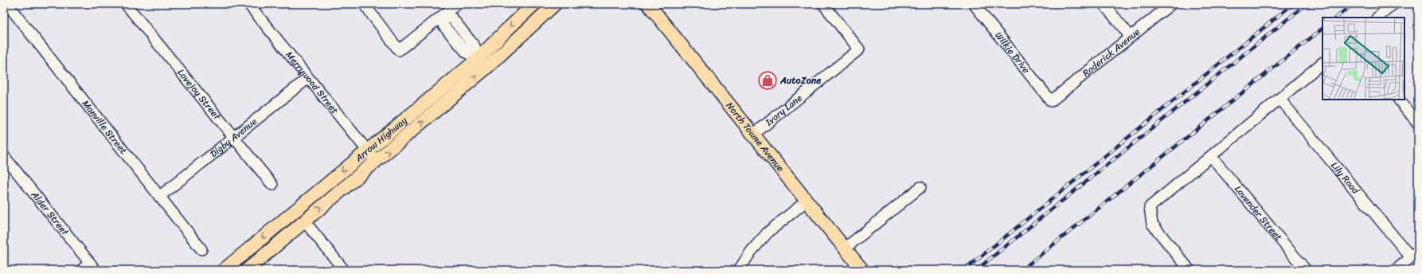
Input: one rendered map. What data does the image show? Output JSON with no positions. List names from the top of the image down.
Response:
{
  "streets": {
    "main road": ["North Towne Avenue", "Arrow Highway"],
    "street": [
      "Wilkie Drive",
      "Roderick Avenue",
      "Merrywood Street",
      "Lovejoy Street",
      "Ivory Lane",
      "Manville Street",
      "Digby Avenue",
      "Lily Road",
      "Alder Street",
      "Lavender Street"
    ]
  },
  "crossings": [
    ["Wilkie Drive", "Roderick Avenue"],
    ["Merrywood Street", "Digby Avenue"],
    ["Merrywood Street", "Arrow Highway"],
    ["Lovejoy Street", "Digby Avenue"],
    ["Ivory Lane", "North Towne Avenue"],
    ["Manville Street", "Digby Avenue"]
  ],
  "places": {
    "shop": ["AutoZone"]
  }
}
